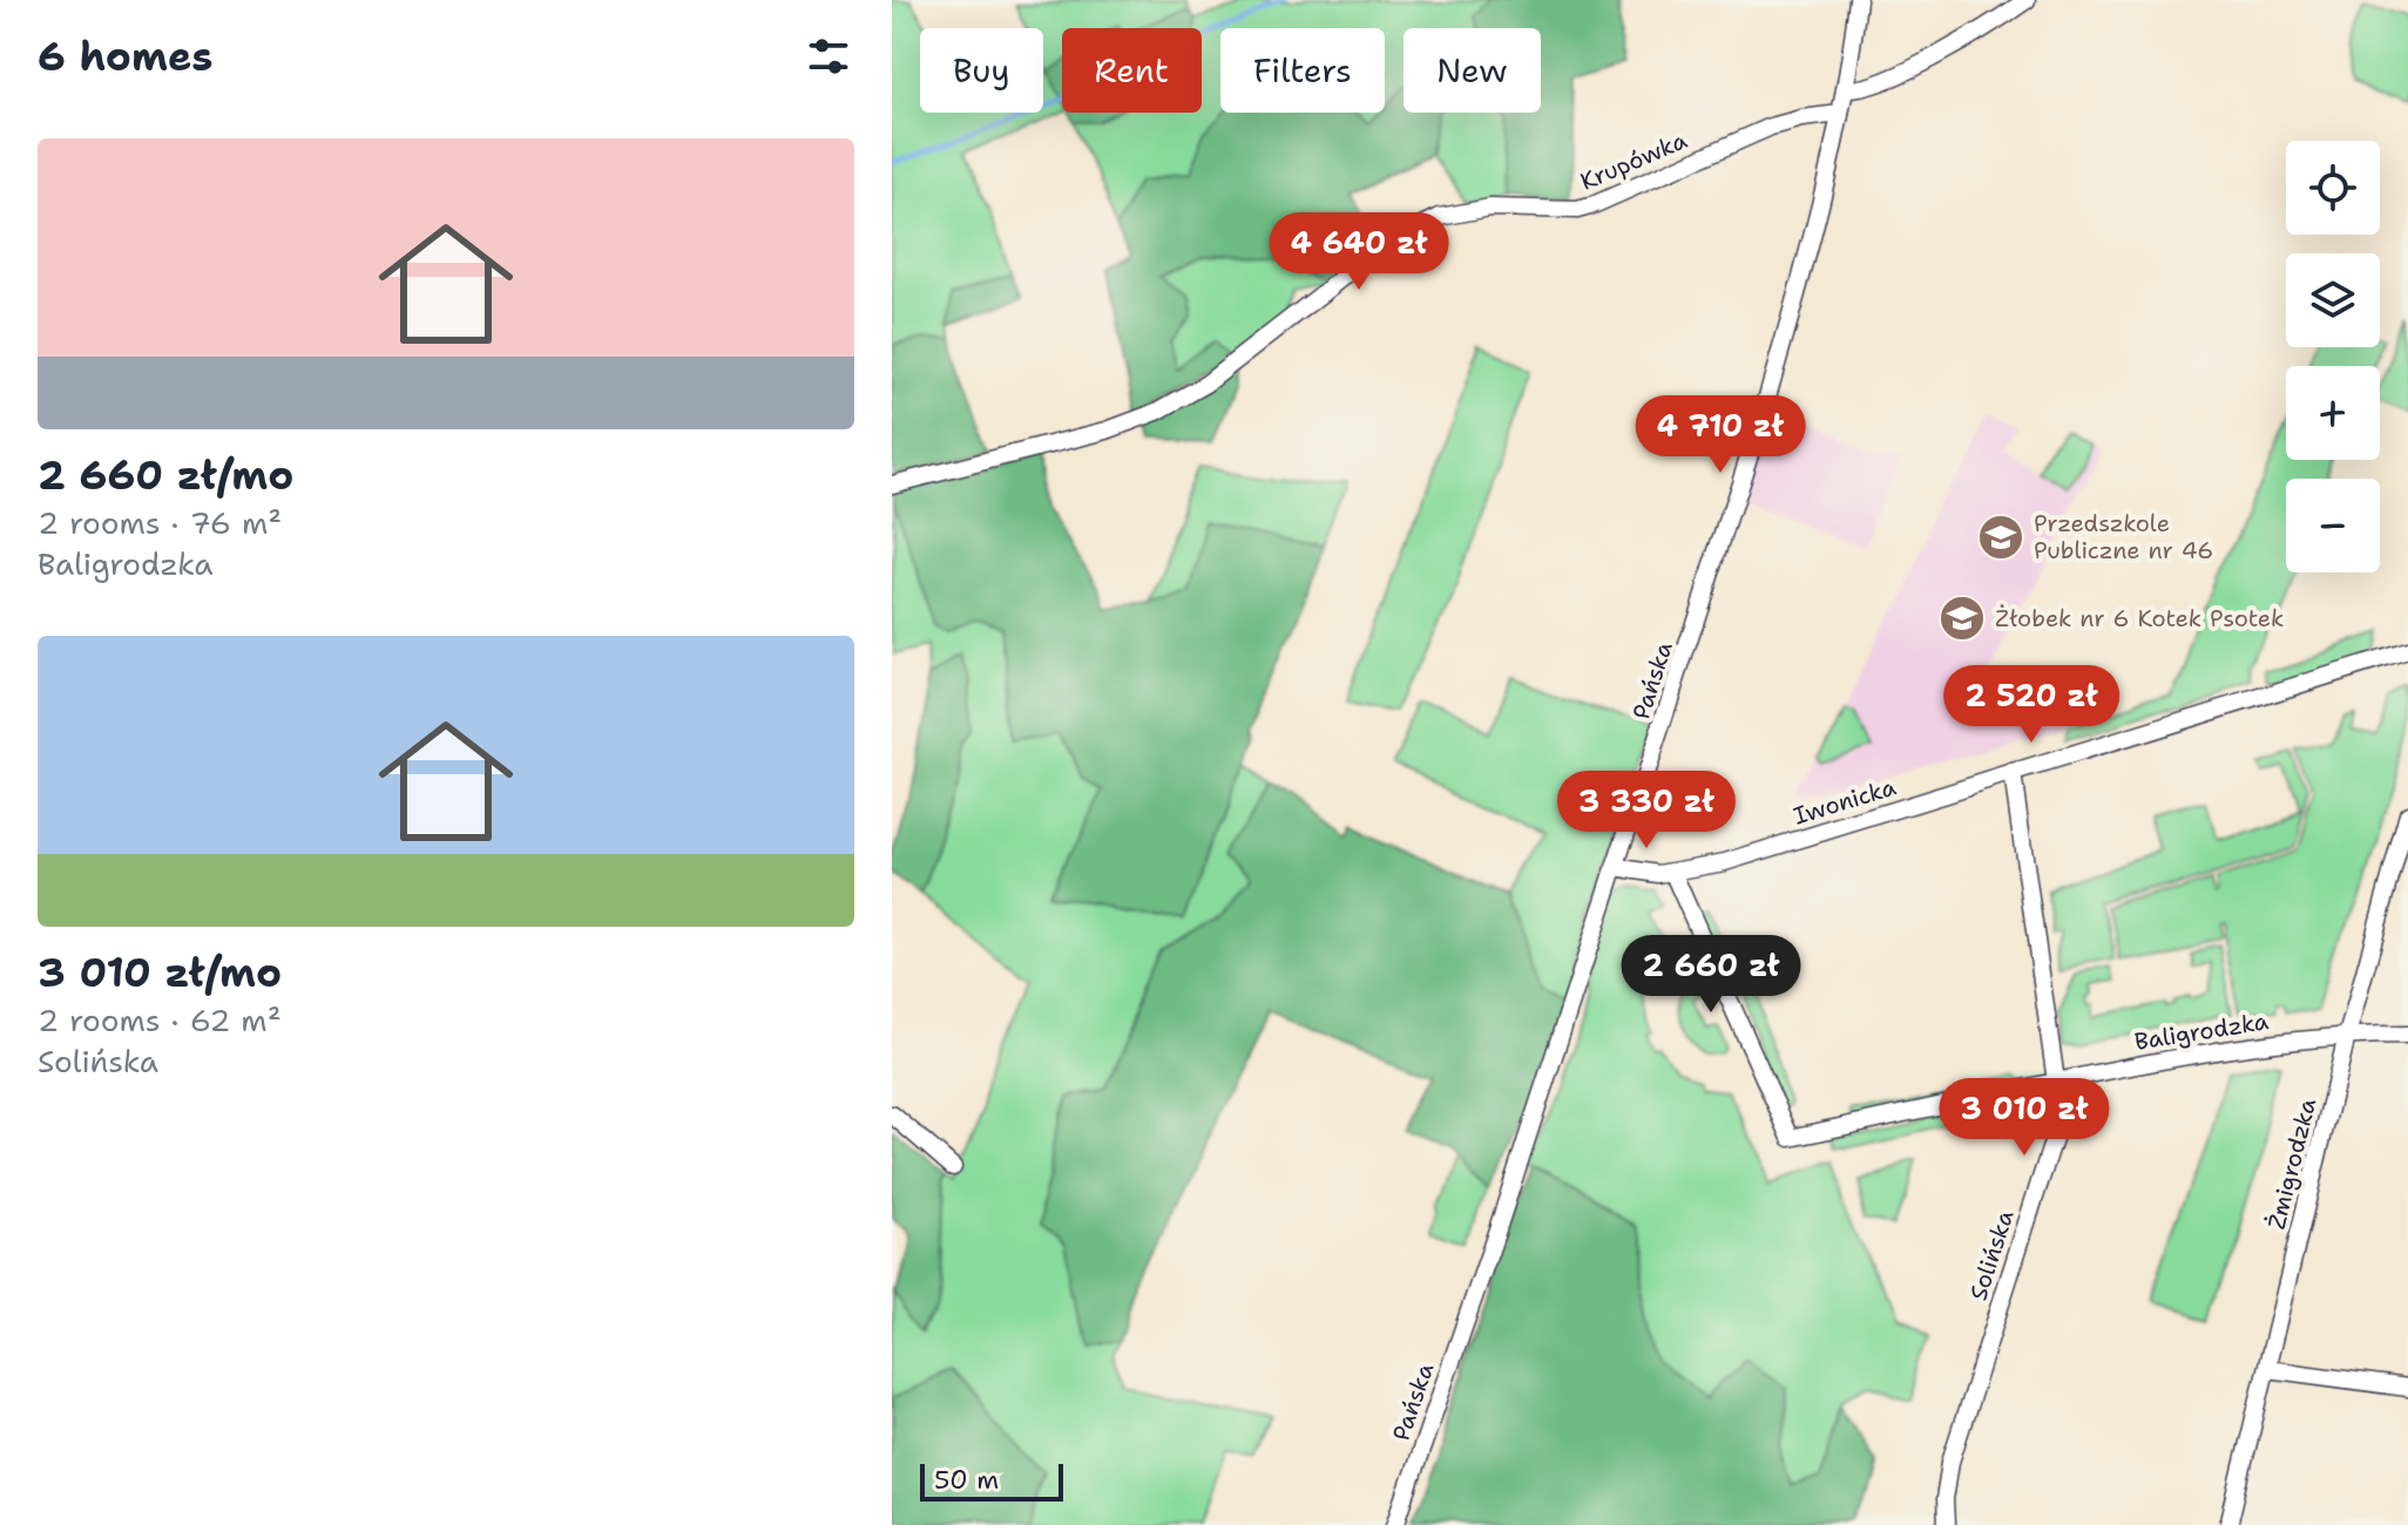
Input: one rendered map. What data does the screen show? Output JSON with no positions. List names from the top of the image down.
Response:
{
  "streets": {
    "street": [
      "Krupówka",
      "Pańska",
      "Iwonicka",
      "Baligrodzka",
      "Żmigrodzka",
      "Solińska"
    ]
  },
  "crossings": [
    ["Krupówka", "Pańska"],
    ["Pańska", "Iwonicka"],
    ["Iwonicka", "Baligrodzka"],
    ["Iwonicka", "Solińska"],
    ["Baligrodzka", "Żmigrodzka"],
    ["Baligrodzka", "Solińska"]
  ],
  "places": {
    "school or university": ["Przedszkole Publiczne nr 46", "Żłobek nr 6 Kotek Psotek"]
  },
  "scale_bar": "50 m",
  "page": {
    "heading": "6 homes",
    "chip": [
      "Buy",
      "Rent",
      "Filters",
      "New"
    ],
    "list": [
      {
        "name": "2 660 zł/mo",
        "note": "2 rooms · 76 m² · Baligrodzka"
      },
      {
        "name": "3 010 zł/mo",
        "note": "2 rooms · 62 m² · Solińska"
      }
    ],
    "map_buttons": ["+", "−"],
    "price": [
      "4 640 zł",
      "4 710 zł",
      "2 520 zł",
      "3 330 zł",
      "2 660 zł",
      "3 010 zł"
    ],
    "scale": "50 m"
  }
}
